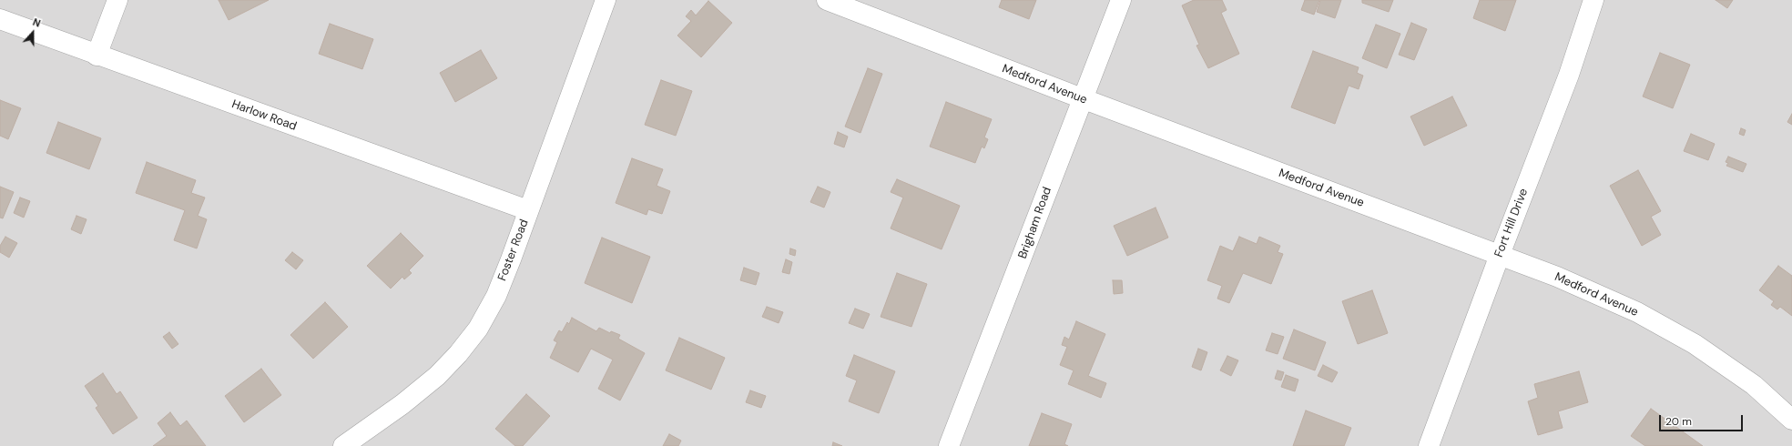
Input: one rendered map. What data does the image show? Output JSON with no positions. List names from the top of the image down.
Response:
{
  "streets": {
    "street": [
      "Medford Avenue",
      "Harlow Road",
      "Brigham Road",
      "Fort Hill Drive",
      "Foster Road"
    ]
  },
  "crossings": [
    ["Medford Avenue", "Brigham Road"],
    ["Medford Avenue", "Fort Hill Drive"],
    ["Harlow Road", "Foster Road"]
  ],
  "scale_bar": "20 m",
  "north": "top"
}
